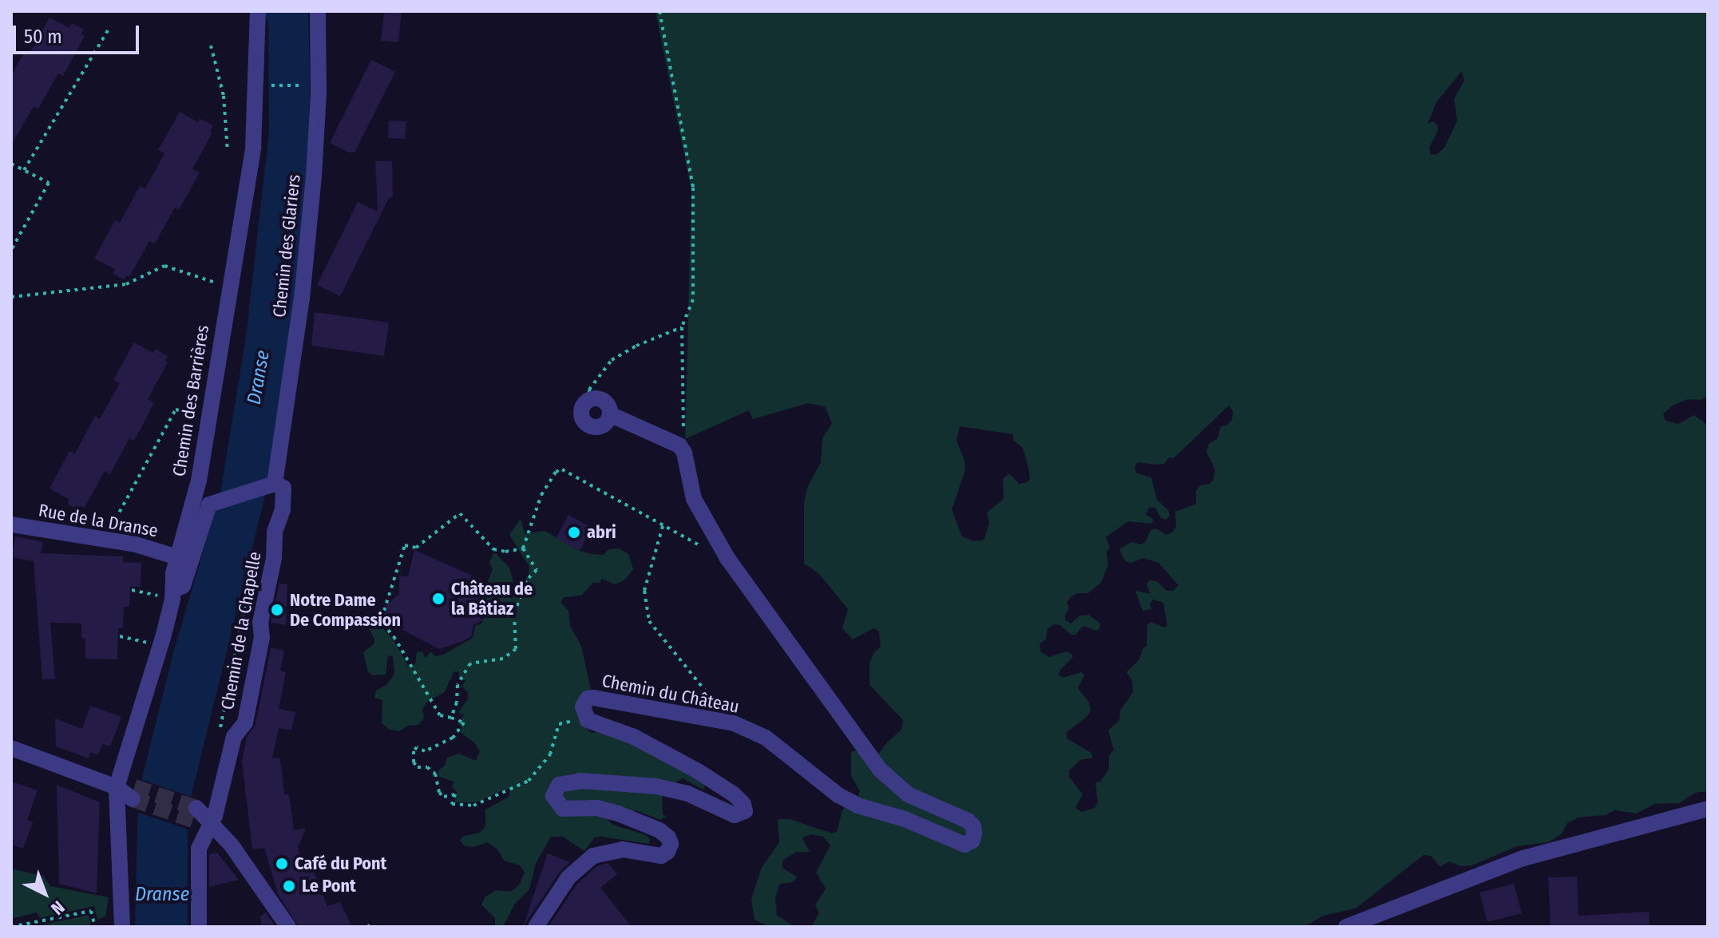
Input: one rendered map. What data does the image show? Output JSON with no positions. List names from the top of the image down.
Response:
{
  "streets": {
    "street": [
      "Chemin des Glariers",
      "Chemin des Barrières",
      "Rue de la Dranse",
      "Chemin de la Chapelle",
      "Chemin du Château"
    ]
  },
  "crossings": [
    ["Chemin des Glariers", "Chemin de la Chapelle"],
    ["Chemin des Barrières", "Rue de la Dranse"]
  ],
  "water": ["Dranse"],
  "places": [
    "abri",
    "Château de la Bâtiaz",
    "Notre Dame De Compassion",
    "Café du Pont",
    "Le Pont"
  ],
  "scale_bar": "50 m",
  "north": "bottom right"
}
